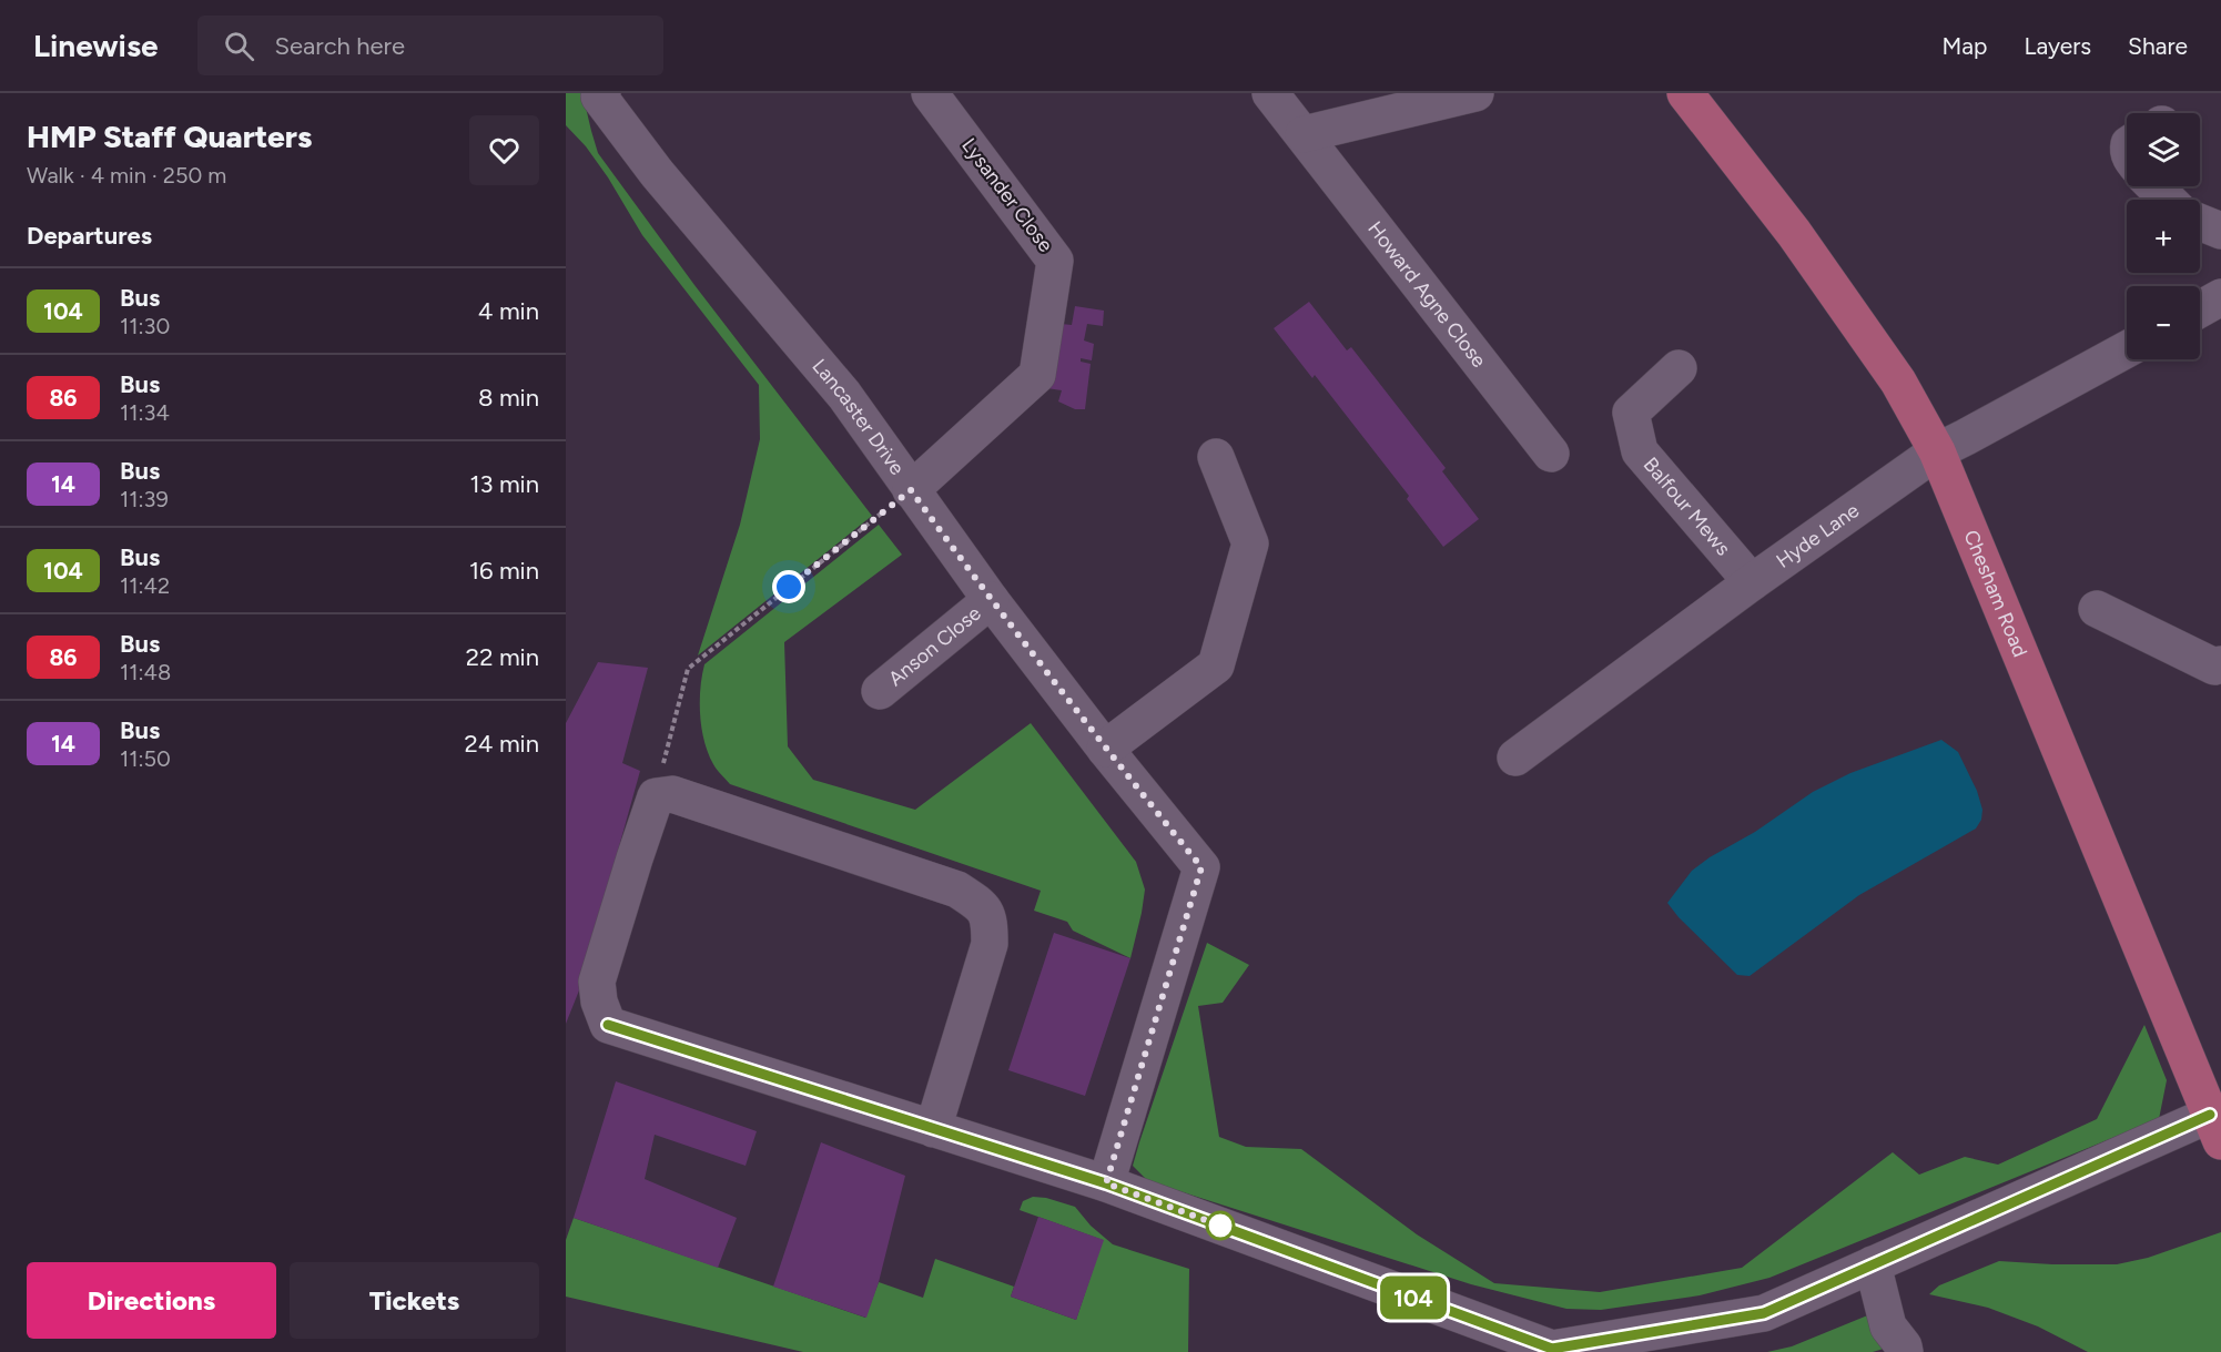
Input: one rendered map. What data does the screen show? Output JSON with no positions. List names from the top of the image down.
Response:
{
  "streets": {
    "main road": ["Chesham Road"],
    "street": [
      "Lysander Close",
      "Howard Agne Close",
      "Lancaster Drive",
      "Balfour Mews",
      "Hyde Lane",
      "Anson Close"
    ]
  },
  "crossings": [
    ["Lysander Close", "Lancaster Drive"],
    ["Lancaster Drive", "Anson Close"],
    ["Balfour Mews", "Hyde Lane"],
    ["Hyde Lane", "Chesham Road"]
  ],
  "lines": ["bus line 104"],
  "page": {
    "header": "Linewise",
    "search": "Search here",
    "nav": ["Map", "Layers", "Share"],
    "heading": [
      ["HMP Staff Quarters", "Walk · 4 min · 250 m"],
      "Departures"
    ],
    "on_map": "104",
    "map_buttons": ["+", "−"],
    "list": [
      {
        "mark": "104",
        "name": "Bus",
        "note": "11:30",
        "value": "4 min"
      },
      {
        "mark": "86",
        "name": "Bus",
        "note": "11:34",
        "value": "8 min"
      },
      {
        "mark": "14",
        "name": "Bus",
        "note": "11:39",
        "value": "13 min"
      },
      {
        "mark": "104",
        "name": "Bus",
        "note": "11:42",
        "value": "16 min"
      },
      {
        "mark": "86",
        "name": "Bus",
        "note": "11:48",
        "value": "22 min"
      },
      {
        "mark": "14",
        "name": "Bus",
        "note": "11:50",
        "value": "24 min"
      }
    ],
    "buttons": ["Directions", "Tickets"]
  }
}
